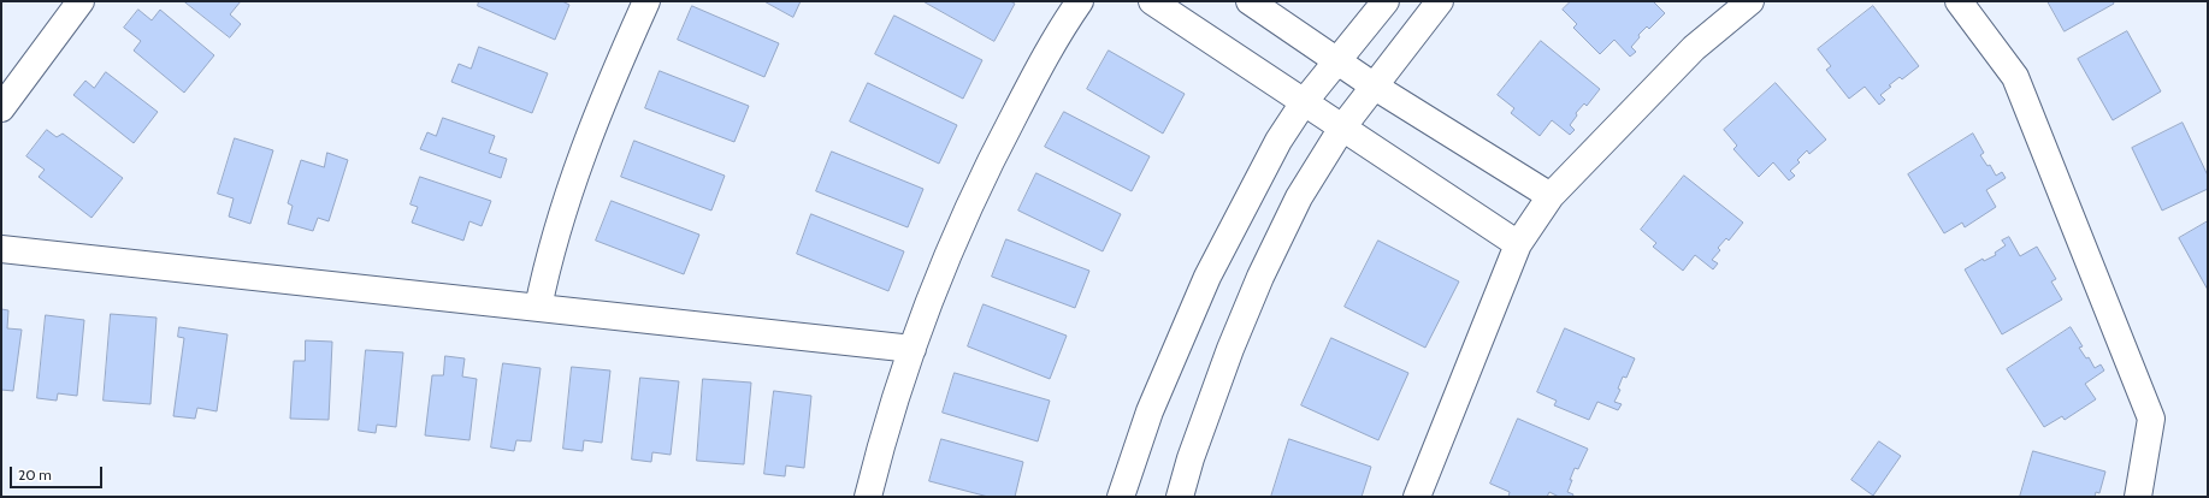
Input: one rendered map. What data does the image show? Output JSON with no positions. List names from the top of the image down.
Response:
{
  "scale_bar": "20 m"
}
